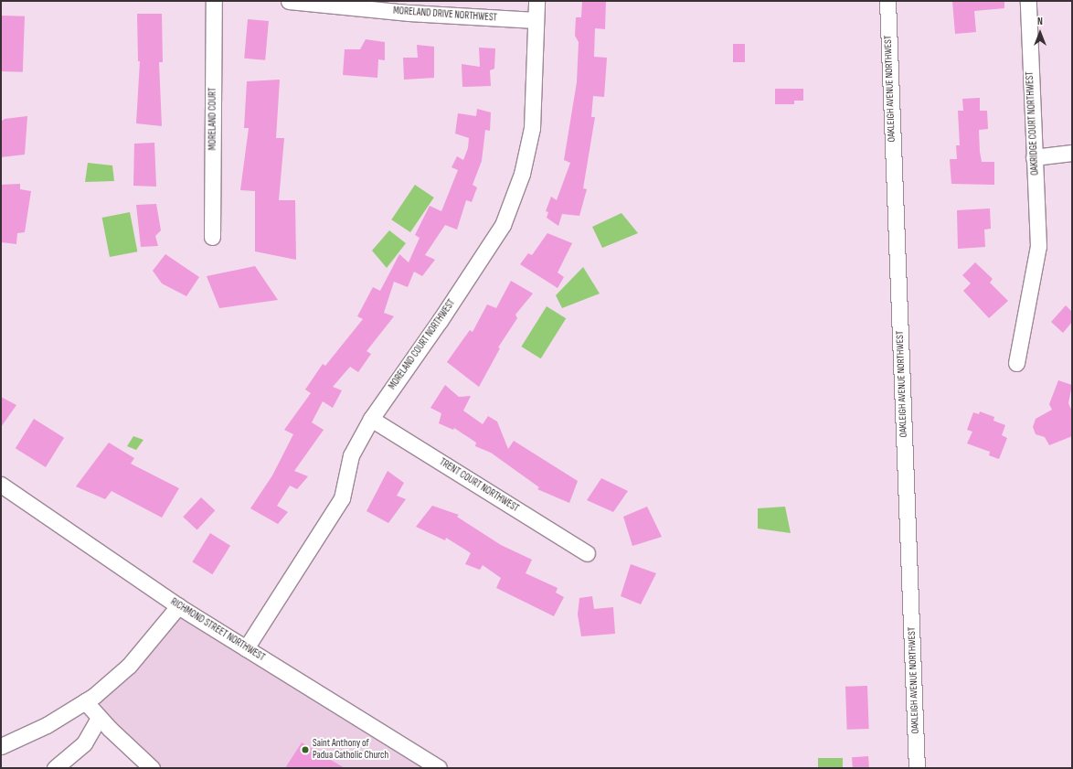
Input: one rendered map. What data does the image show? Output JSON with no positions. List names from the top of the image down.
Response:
{
  "streets": {
    "street": [
      "MORELAND DRIVE NORTHWEST",
      "OAKLEIGH AVENUE NORTHWEST",
      "MORELAND COURT",
      "OAKRIDGE COURT NORTHWEST",
      "MORELAND COURT NORTHWEST",
      "TRENT COURT NORTHWEST",
      "RICHMOND STREET NORTHWEST"
    ]
  },
  "crossings": [
    ["MORELAND DRIVE NORTHWEST", "MORELAND COURT NORTHWEST"],
    ["MORELAND COURT NORTHWEST", "TRENT COURT NORTHWEST"],
    ["MORELAND COURT NORTHWEST", "RICHMOND STREET NORTHWEST"]
  ],
  "places": ["Saint Anthony of Padua Catholic Church"],
  "north": "top"
}
